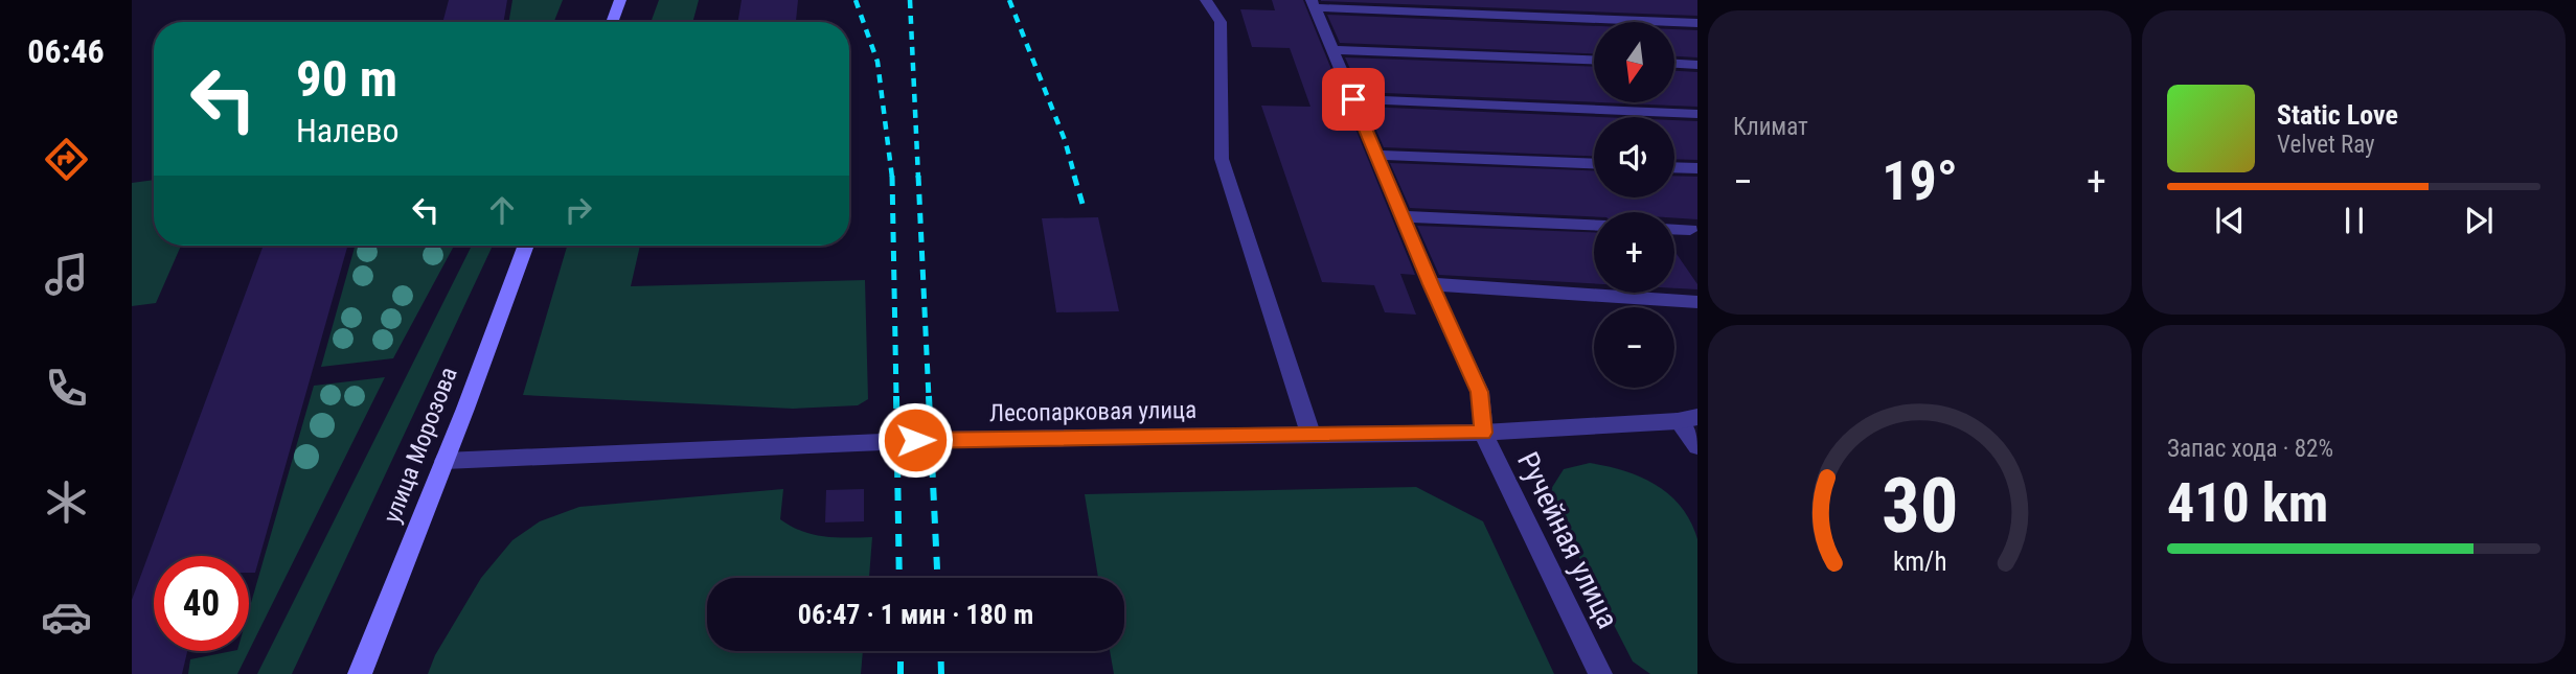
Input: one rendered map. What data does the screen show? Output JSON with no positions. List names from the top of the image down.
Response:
{
  "streets": {
    "main road": ["улица Морозова"],
    "street": ["Лесопарковая улица", "Ручейная улица"]
  },
  "crossings": [
    ["Лесопарковая улица", "улица Морозова"],
    ["Лесопарковая улица", "Ручейная улица"]
  ],
  "north": "bottom",
  "page": {
    "tabs": "06:46",
    "tile": [
      "Климат",
      ["Запас хода · 82%", "410 km"]
    ],
    "map_buttons": ["+", "−"],
    "turn": ["90 m", "Налево"],
    "song": ["Static Love", "Velvet Ray"],
    "heat": ["−", "19°", "+"],
    "limit": "40",
    "trip": "06:47 · 1 мин · 180 m",
    "gauge": ["30", "km/h"]
  }
}
